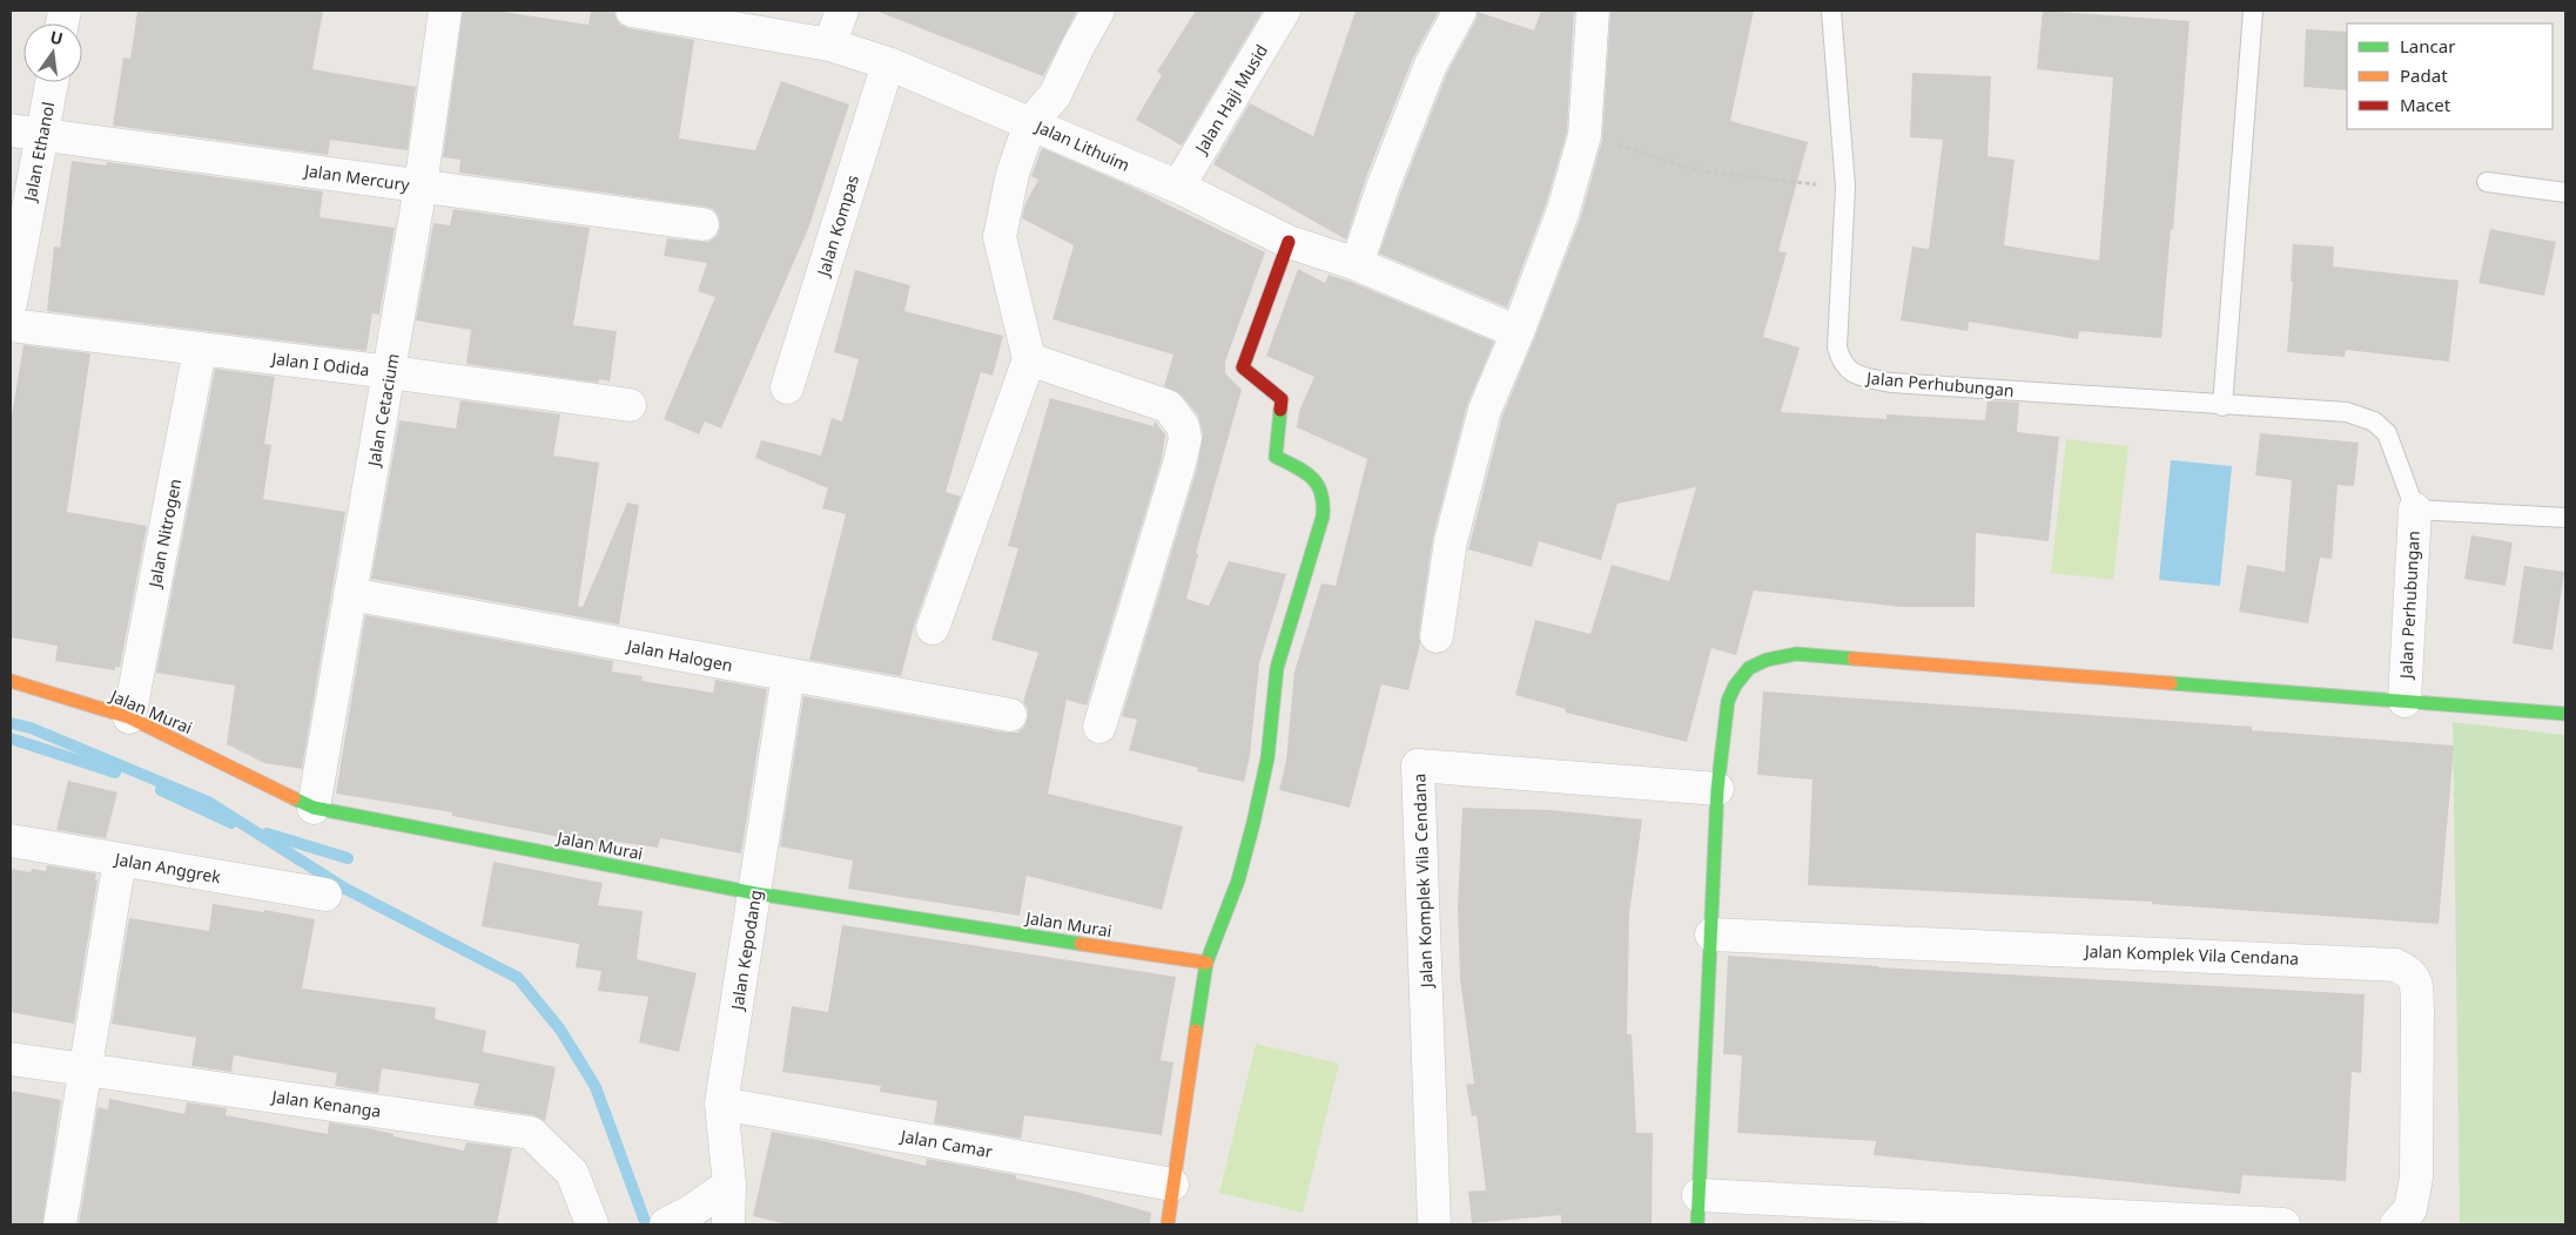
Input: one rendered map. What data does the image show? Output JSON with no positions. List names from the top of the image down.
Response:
{
  "streets": {
    "street": [
      "Jalan Haji Musid",
      "Jalan Lithuim",
      "Jalan Ethanol",
      "Jalan Mercury",
      "Jalan Kompas",
      "Jalan I Odida",
      "Jalan Perhubungan",
      "Jalan Cetacium",
      "Jalan Nitrogen",
      "Jalan Halogen",
      "Jalan Murai",
      "Jalan Anggrek",
      "Jalan Komplek Vila Cendana",
      "Jalan Kepodang",
      "Jalan Kenanga",
      "Jalan Camar"
    ]
  },
  "crossings": [
    ["Jalan Haji Musid", "Jalan Lithuim"],
    ["Jalan Lithuim", "Jalan Kompas"],
    ["Jalan Ethanol", "Jalan Mercury"],
    ["Jalan Mercury", "Jalan Cetacium"],
    ["Jalan I Odida", "Jalan Cetacium"],
    ["Jalan I Odida", "Jalan Nitrogen"],
    ["Jalan Cetacium", "Jalan Halogen"],
    ["Jalan Cetacium", "Jalan Murai"],
    ["Jalan Nitrogen", "Jalan Murai"],
    ["Jalan Halogen", "Jalan Kepodang"],
    ["Jalan Murai", "Jalan Kepodang"],
    ["Jalan Kepodang", "Jalan Camar"]
  ],
  "legend": ["Lancar", "Padat", "Macet"],
  "north": "top"
}
